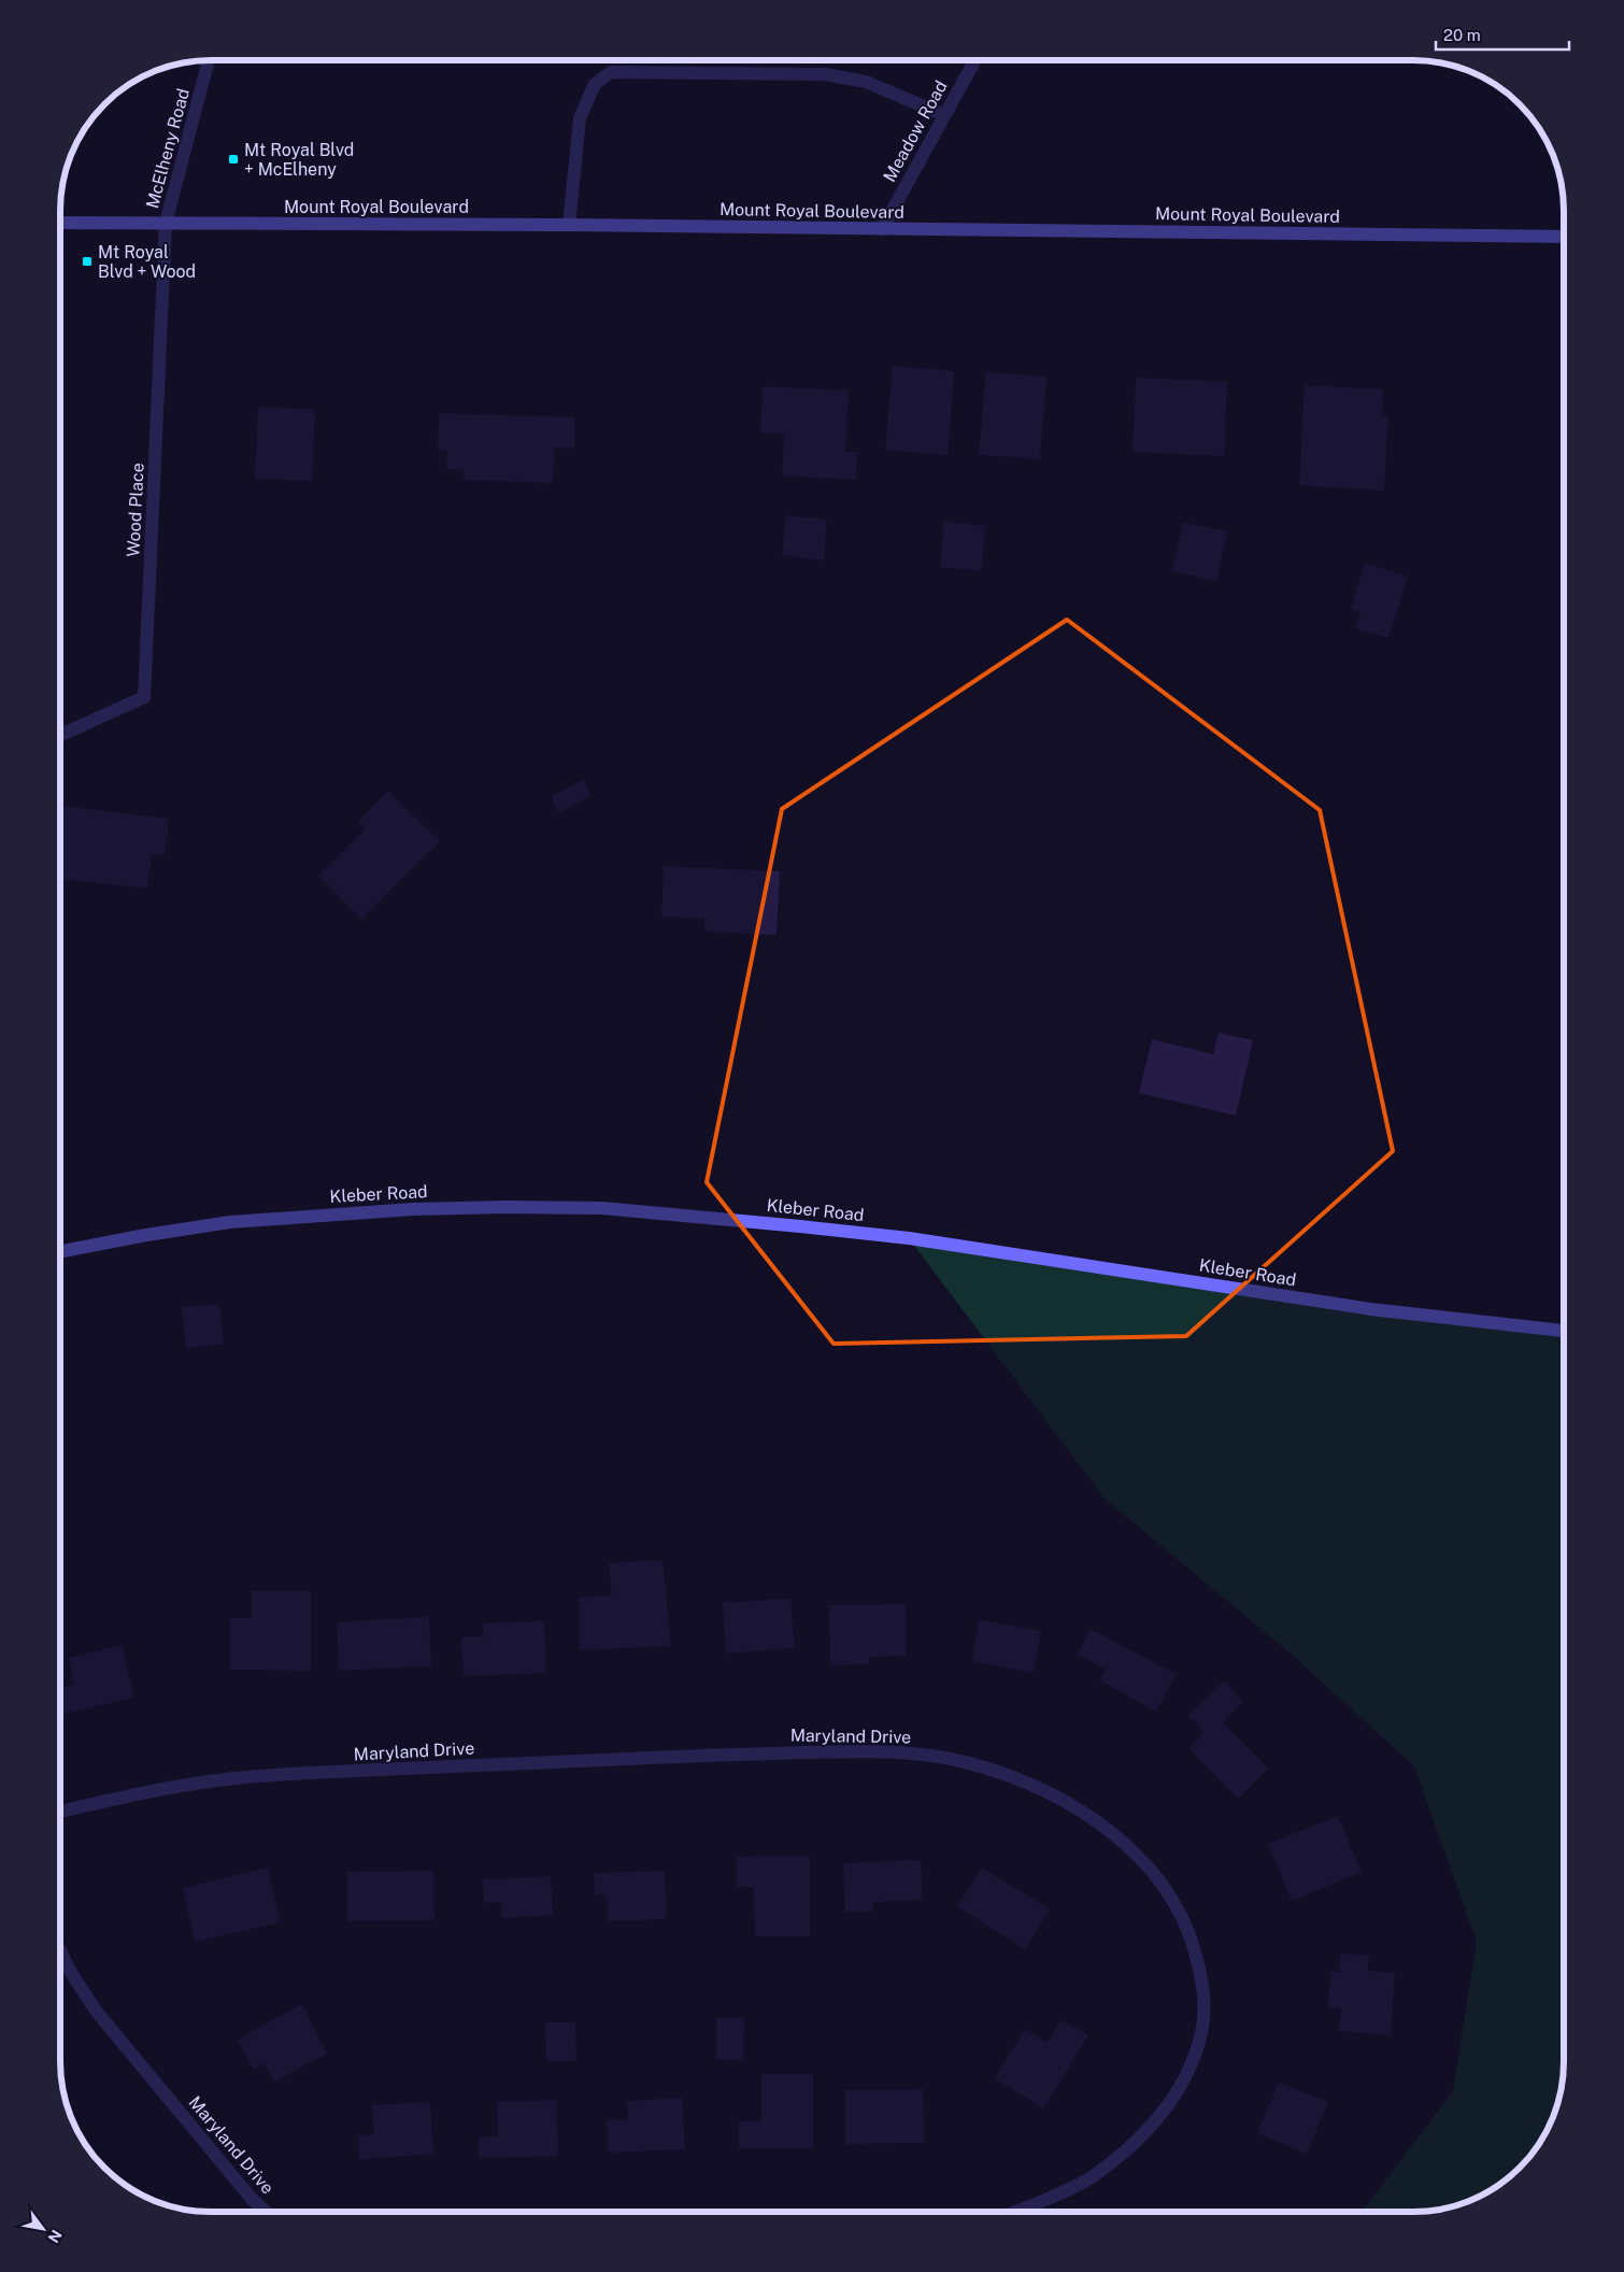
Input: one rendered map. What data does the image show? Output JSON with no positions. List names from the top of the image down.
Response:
{
  "streets": {
    "main road": ["Mount Royal Boulevard", "Kleber Road"],
    "street": [
      "Meadow Road",
      "McElheny Road",
      "Wood Place",
      "Maryland Drive"
    ]
  },
  "crossings": [
    ["Meadow Road", "Mount Royal Boulevard"],
    ["McElheny Road", "Mount Royal Boulevard"],
    ["McElheny Road", "Wood Place"],
    ["Mount Royal Boulevard", "Wood Place"]
  ],
  "places": {
    "transit": ["Mt Royal Blvd + McElheny", "Mt Royal Blvd + Wood"]
  },
  "scale_bar": "20 m",
  "north": "bottom right"
}
